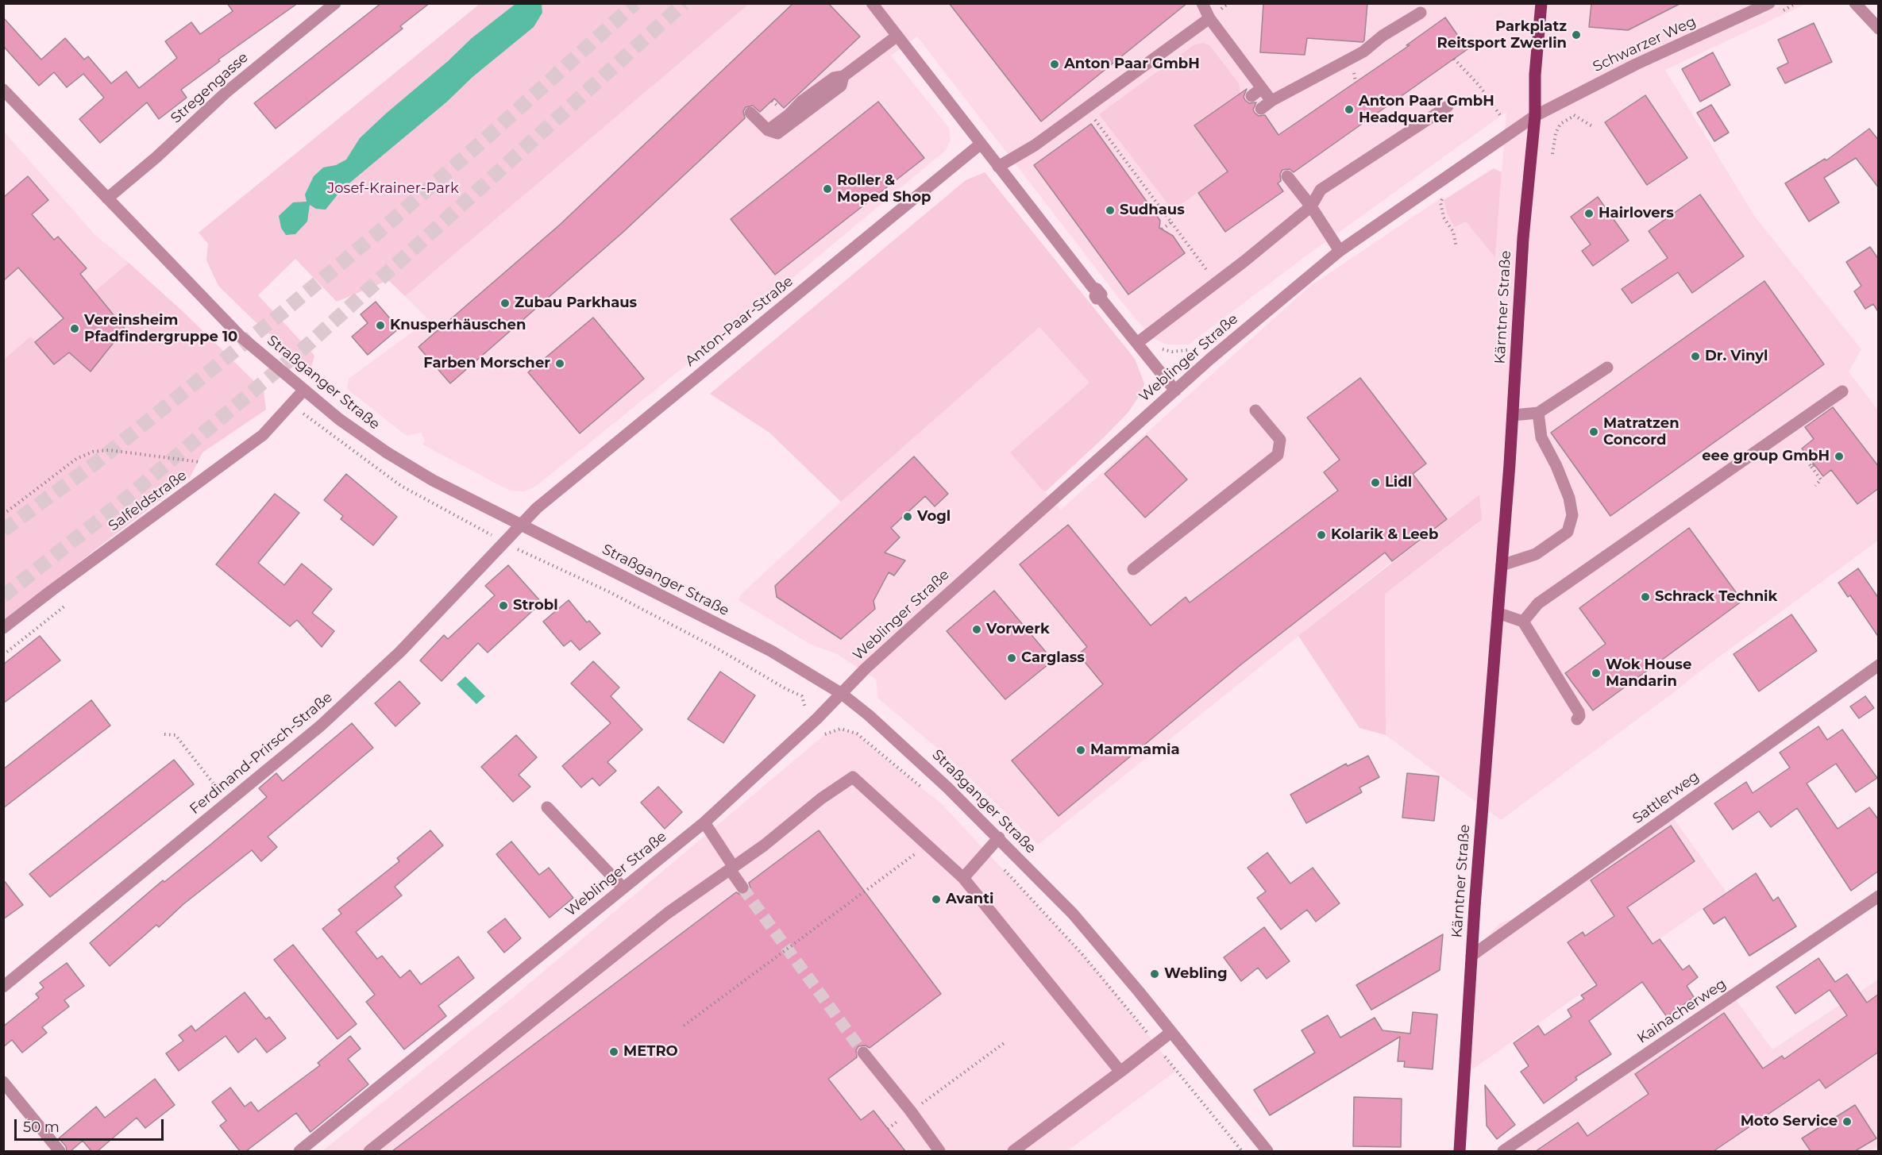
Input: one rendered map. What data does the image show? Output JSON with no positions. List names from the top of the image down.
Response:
{
  "streets": {
    "main road": ["Kärntner Straße"],
    "street": [
      "Schwarzer Weg",
      "Stregengasse",
      "Anton-Paar-Straße",
      "Weblinger Straße",
      "Straßganger Straße",
      "Salfeldstraße",
      "Ferdinand-Prirsch-Straße",
      "Sattlerweg",
      "Kainacherweg"
    ]
  },
  "crossings": [
    ["Schwarzer Weg", "Kärntner Straße"],
    ["Schwarzer Weg", "Weblinger Straße"],
    ["Stregengasse", "Straßganger Straße"],
    ["Kärntner Straße", "Weblinger Straße"],
    ["Kärntner Straße", "Sattlerweg"],
    ["Anton-Paar-Straße", "Straßganger Straße"],
    ["Anton-Paar-Straße", "Ferdinand-Prirsch-Straße"],
    ["Weblinger Straße", "Straßganger Straße"],
    ["Straßganger Straße", "Salfeldstraße"],
    ["Straßganger Straße", "Ferdinand-Prirsch-Straße"]
  ],
  "parks": ["Josef-Krainer-Park"],
  "places": [
    "Parkplatz Reitsport Zwerlin",
    "Anton Paar GmbH",
    "Anton Paar GmbH Headquarter",
    "Roller & Moped Shop",
    "Sudhaus",
    "Hairlovers",
    "Zubau Parkhaus",
    "Knusperhäuschen",
    "Vereinsheim Pfadfindergruppe 10",
    "Dr. Vinyl",
    "Farben Morscher",
    "Matratzen Concord",
    "eee group GmbH",
    "Lidl",
    "Vogl",
    "Kolarik & Leeb",
    "Schrack Technik",
    "Strobl",
    "Vorwerk",
    "Carglass",
    "Wok House Mandarin",
    "Mammamia",
    "Avanti",
    "Webling",
    "METRO",
    "Moto Service"
  ],
  "scale_bar": "50 m"
}
